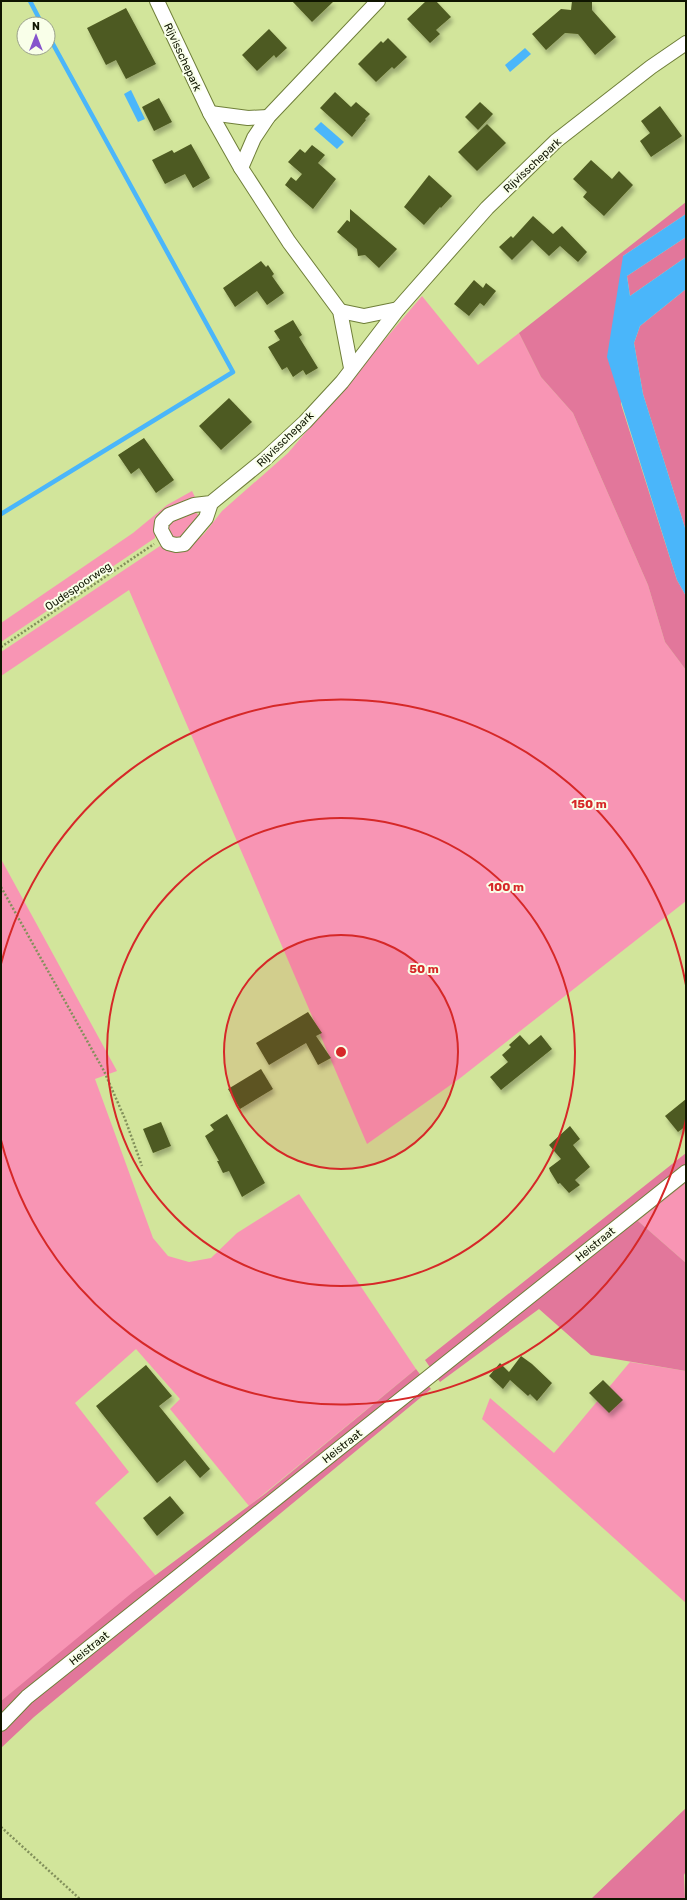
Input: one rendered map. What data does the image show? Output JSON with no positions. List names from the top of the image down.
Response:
{
  "streets": {
    "street": ["Rijvisschepark", "Heistraat"],
    "path": ["Oudespoorweg"]
  },
  "crossings": [
    ["Rijvisschepark", "Oudespoorweg"]
  ],
  "north": "top",
  "rings": ["150 m", "100 m", "50 m"]
}
